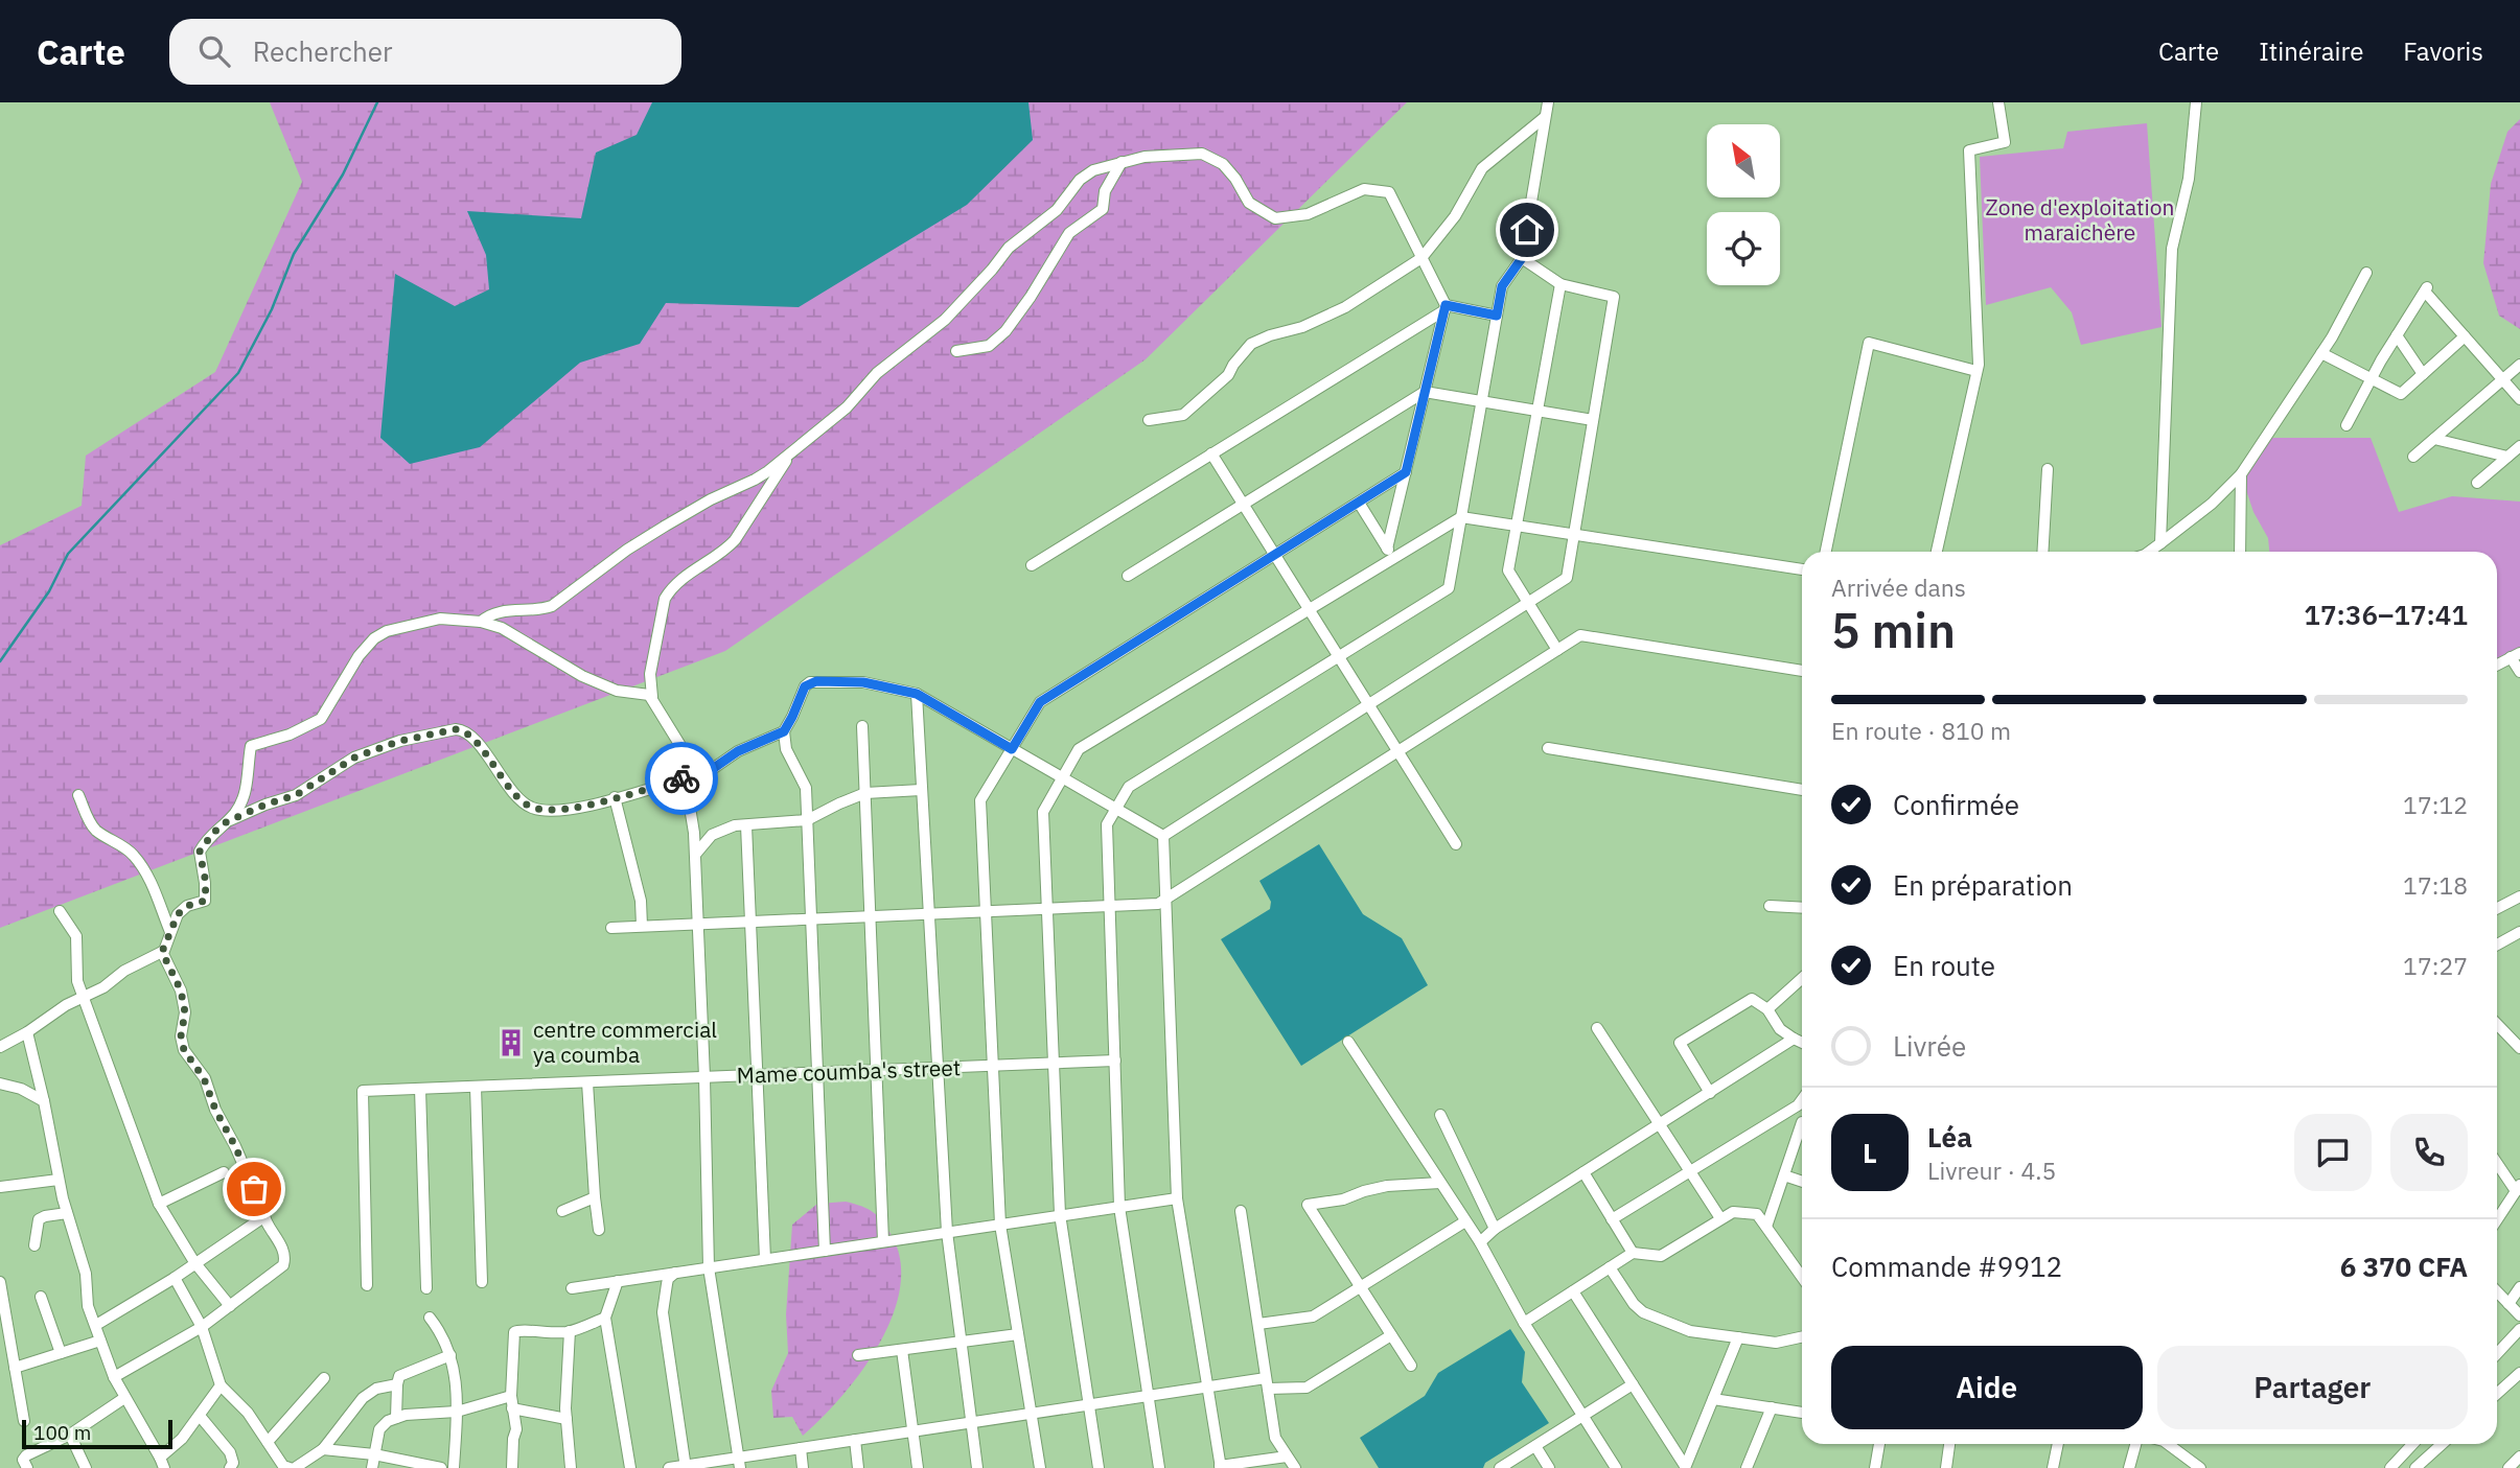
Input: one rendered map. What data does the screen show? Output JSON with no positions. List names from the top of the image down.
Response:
{
  "streets": {
    "street": ["Mame coumba's street"]
  },
  "parks": ["Zone d'exploitation maraichère"],
  "places": {
    "building": ["centre commercial ya coumba"]
  },
  "scale_bar": "100 m",
  "north": "top left",
  "page": {
    "header": "Carte",
    "search": "Rechercher",
    "nav": ["Carte", "Itinéraire", "Favoris"],
    "heading": ["5 min", "Arrivée dans", "17:36–17:41"],
    "panel": [
      "Léa",
      "Livreur · 4.5",
      "Commande #9912",
      "6 370 CFA"
    ],
    "bar": "En route · 810 m",
    "list": [
      ["Confirmée", "17:12"],
      ["En préparation", "17:18"],
      ["En route", "17:27"],
      "Livrée"
    ],
    "round": "L",
    "buttons": ["Aide", "Partager"],
    "scale": "100 m"
  }
}
